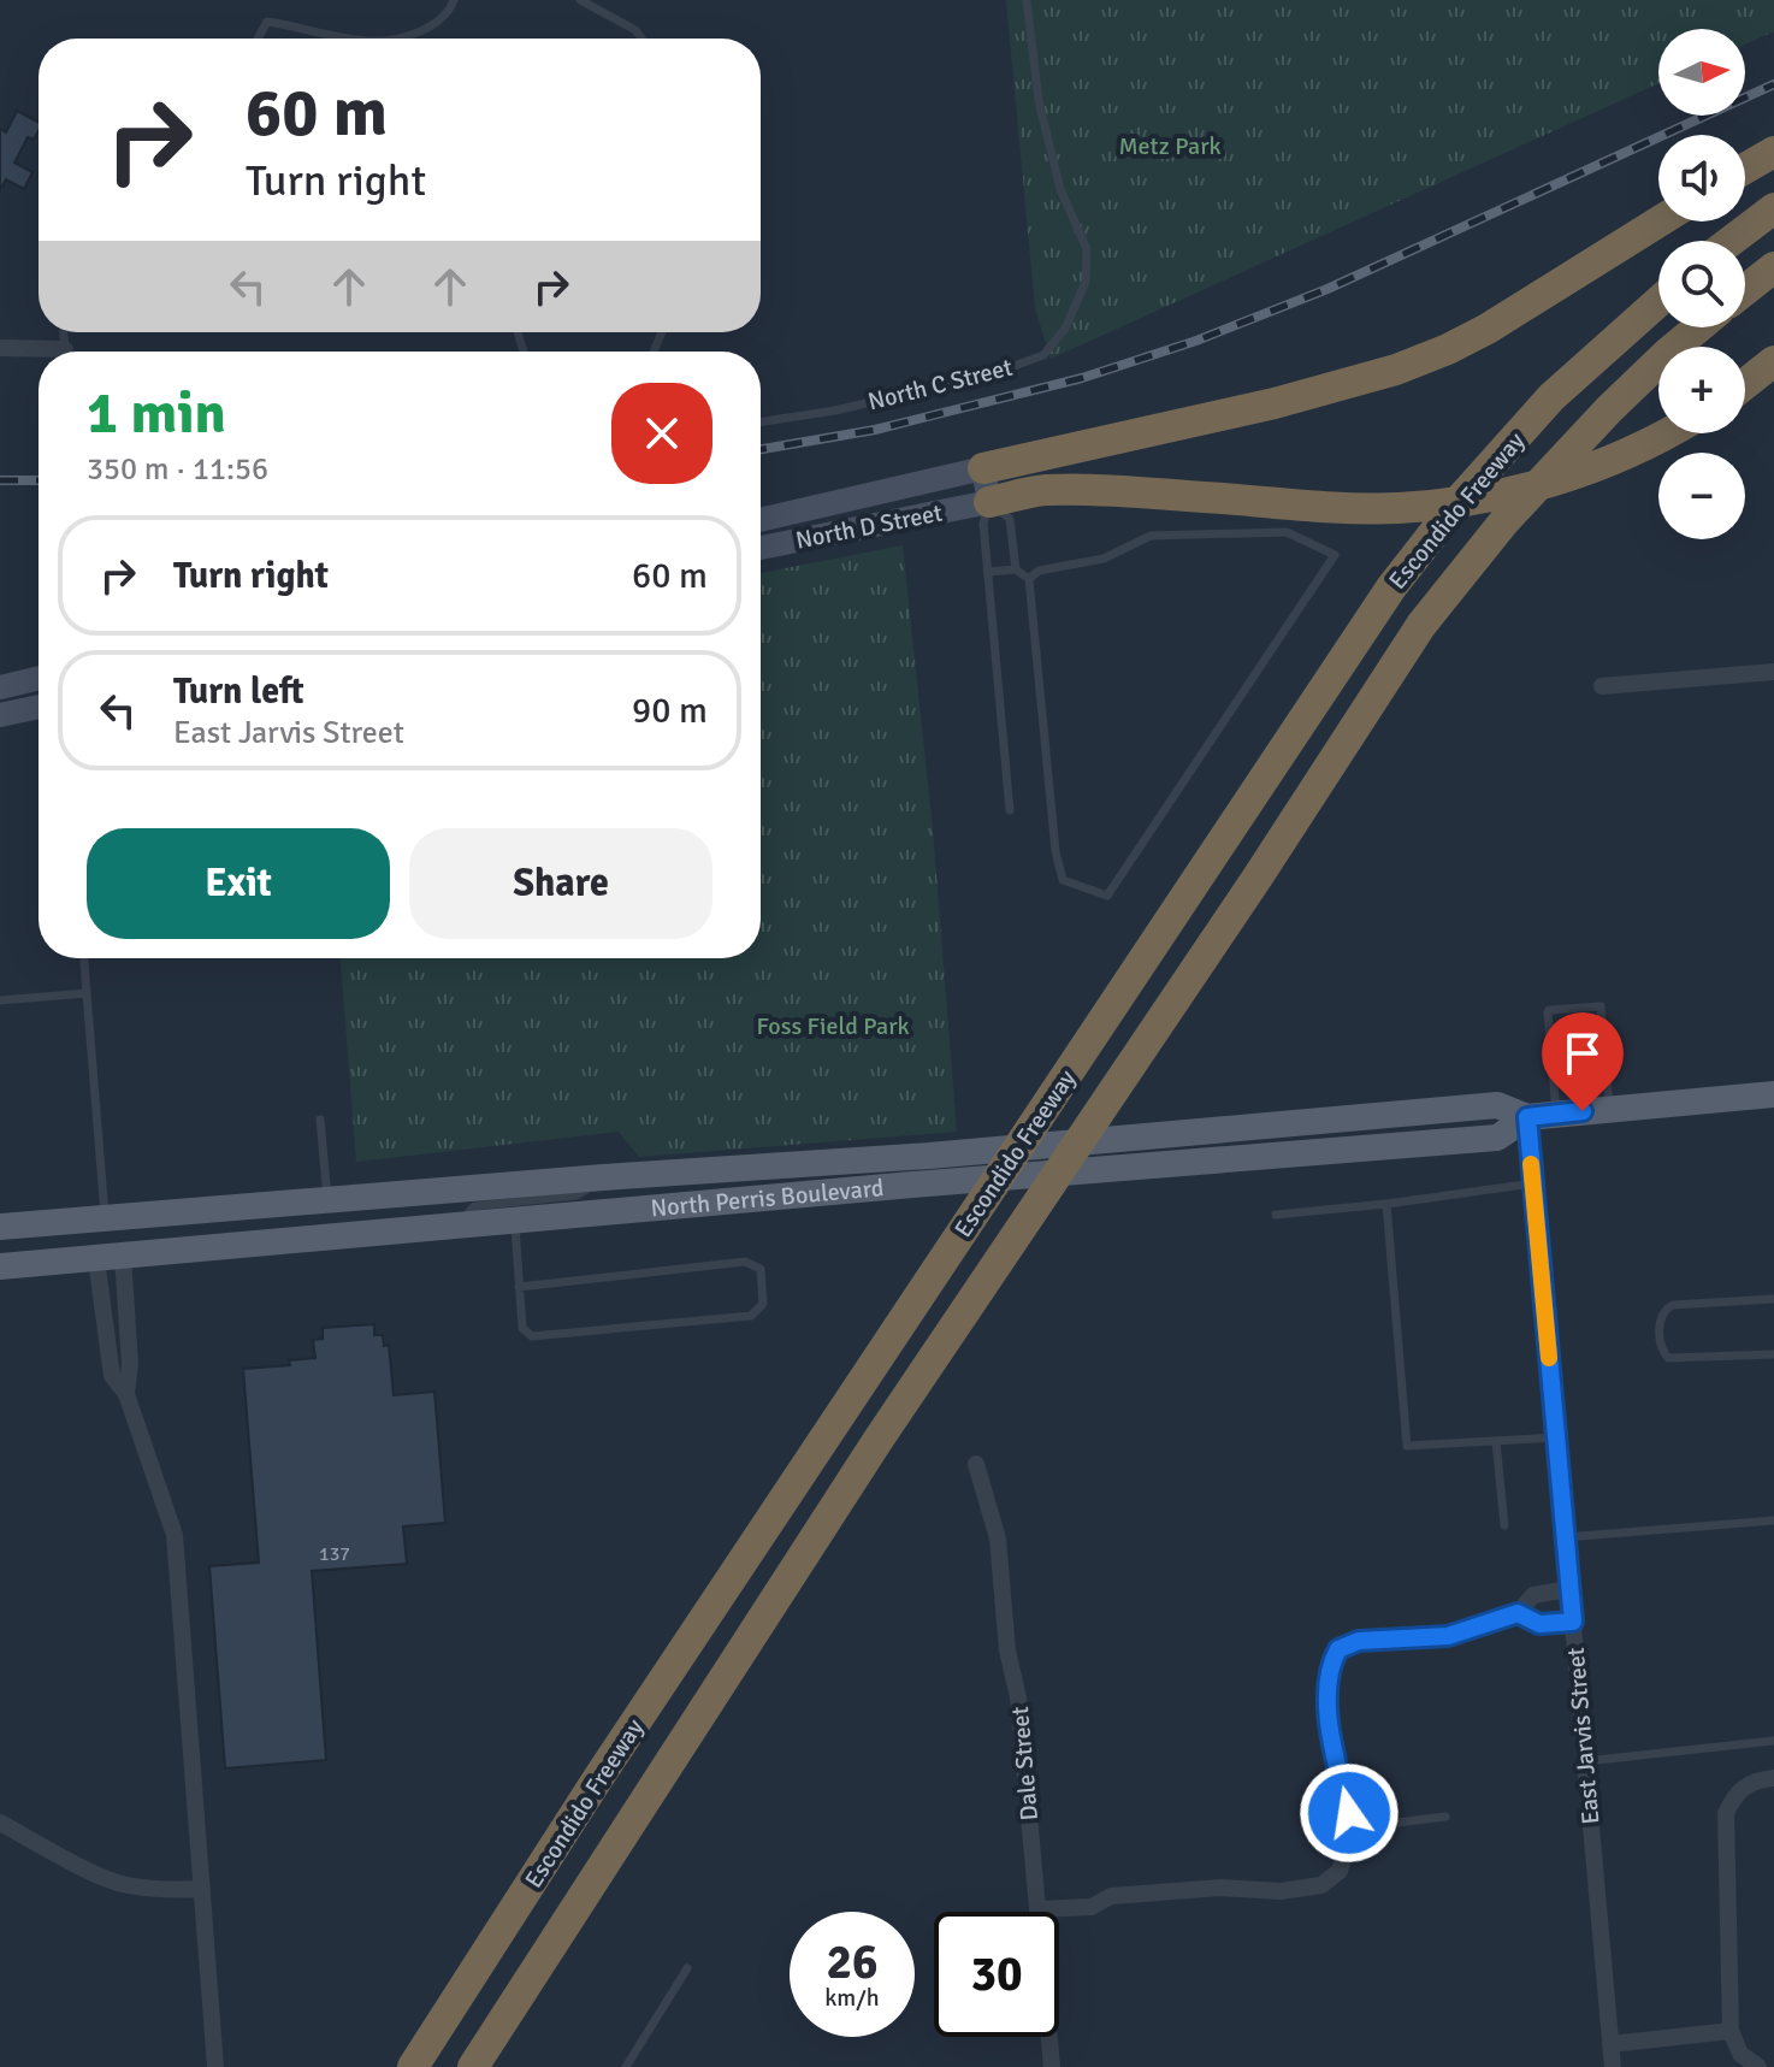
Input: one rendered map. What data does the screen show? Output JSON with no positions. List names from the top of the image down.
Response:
{
  "streets": {
    "highway": ["Escondido Freeway"],
    "main road": ["North D Street", "North Perris Boulevard"],
    "street": ["East Jarvis Street", "Dale Street"],
    "lane": ["North C Street"]
  },
  "crossings": [
    ["North Perris Boulevard", "East Jarvis Street"]
  ],
  "parks": ["Metz Park", "Foss Field Park"],
  "house_numbers": ["137"],
  "north": "right",
  "page": {
    "map_buttons": ["+", "−"],
    "turn": ["60 m", "Turn right"],
    "heading": ["1 min", "350 m · 11:56"],
    "list": [
      {
        "name": "Turn right",
        "value": "60 m"
      },
      {
        "name": "Turn left",
        "note": "East Jarvis Street",
        "value": "90 m"
      }
    ],
    "buttons": ["Exit", "Share"],
    "speed": "26 km/h",
    "limit": "30"
  }
}
